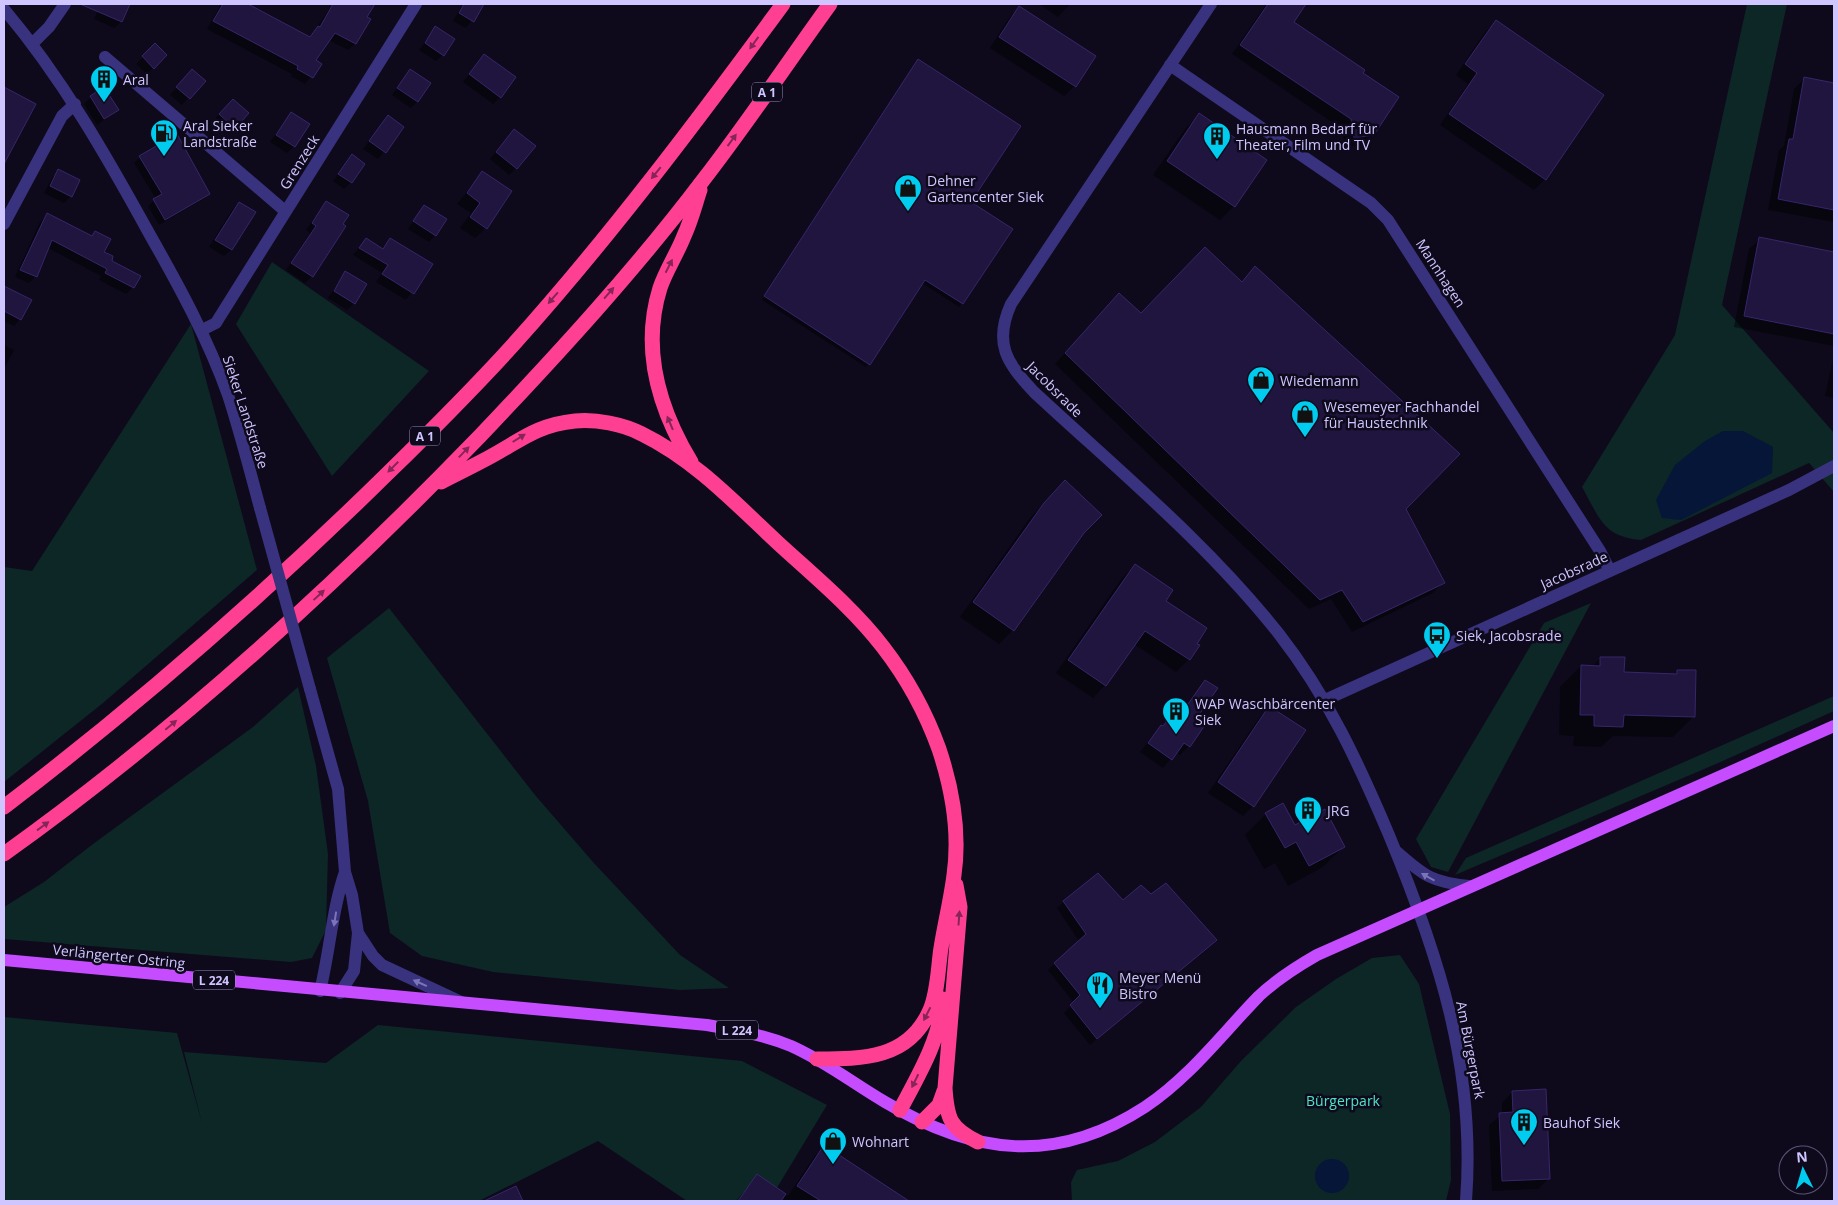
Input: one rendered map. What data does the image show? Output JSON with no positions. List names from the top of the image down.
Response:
{
  "streets": {
    "highway": ["A 1"],
    "main road": ["Verlängerter Ostring", "L 224"],
    "street": [
      "Grenzeck",
      "Mannhagen",
      "Jacobsrade",
      "Sieker Landstraße",
      "Am Bürgerpark"
    ]
  },
  "crossings": [
    ["Grenzeck", "Sieker Landstraße"],
    ["Mannhagen", "Jacobsrade"],
    ["Jacobsrade", "L 224"],
    ["Jacobsrade", "Am Bürgerpark"],
    ["Sieker Landstraße", "Verlängerter Ostring"],
    ["Sieker Landstraße", "L 224"],
    ["Verlängerter Ostring", "L 224"],
    ["L 224", "Am Bürgerpark"]
  ],
  "parks": ["Bürgerpark"],
  "places": {
    "building": [
      "Aral",
      "Hausmann Bedarf für Theater, Film und TV",
      "WAP Waschbärcenter Siek",
      "JRG",
      "Bauhof Siek"
    ],
    "fuel station": ["Aral Sieker Landstraße"],
    "shop": [
      "Dehner Gartencenter Siek",
      "Wiedemann",
      "Wesemeyer Fachhandel für Haustechnik",
      "Wohnart"
    ],
    "bus stop": ["Siek, Jacobsrade"],
    "restaurant": ["Meyer Menü Bistro"]
  },
  "north": "top"
}
